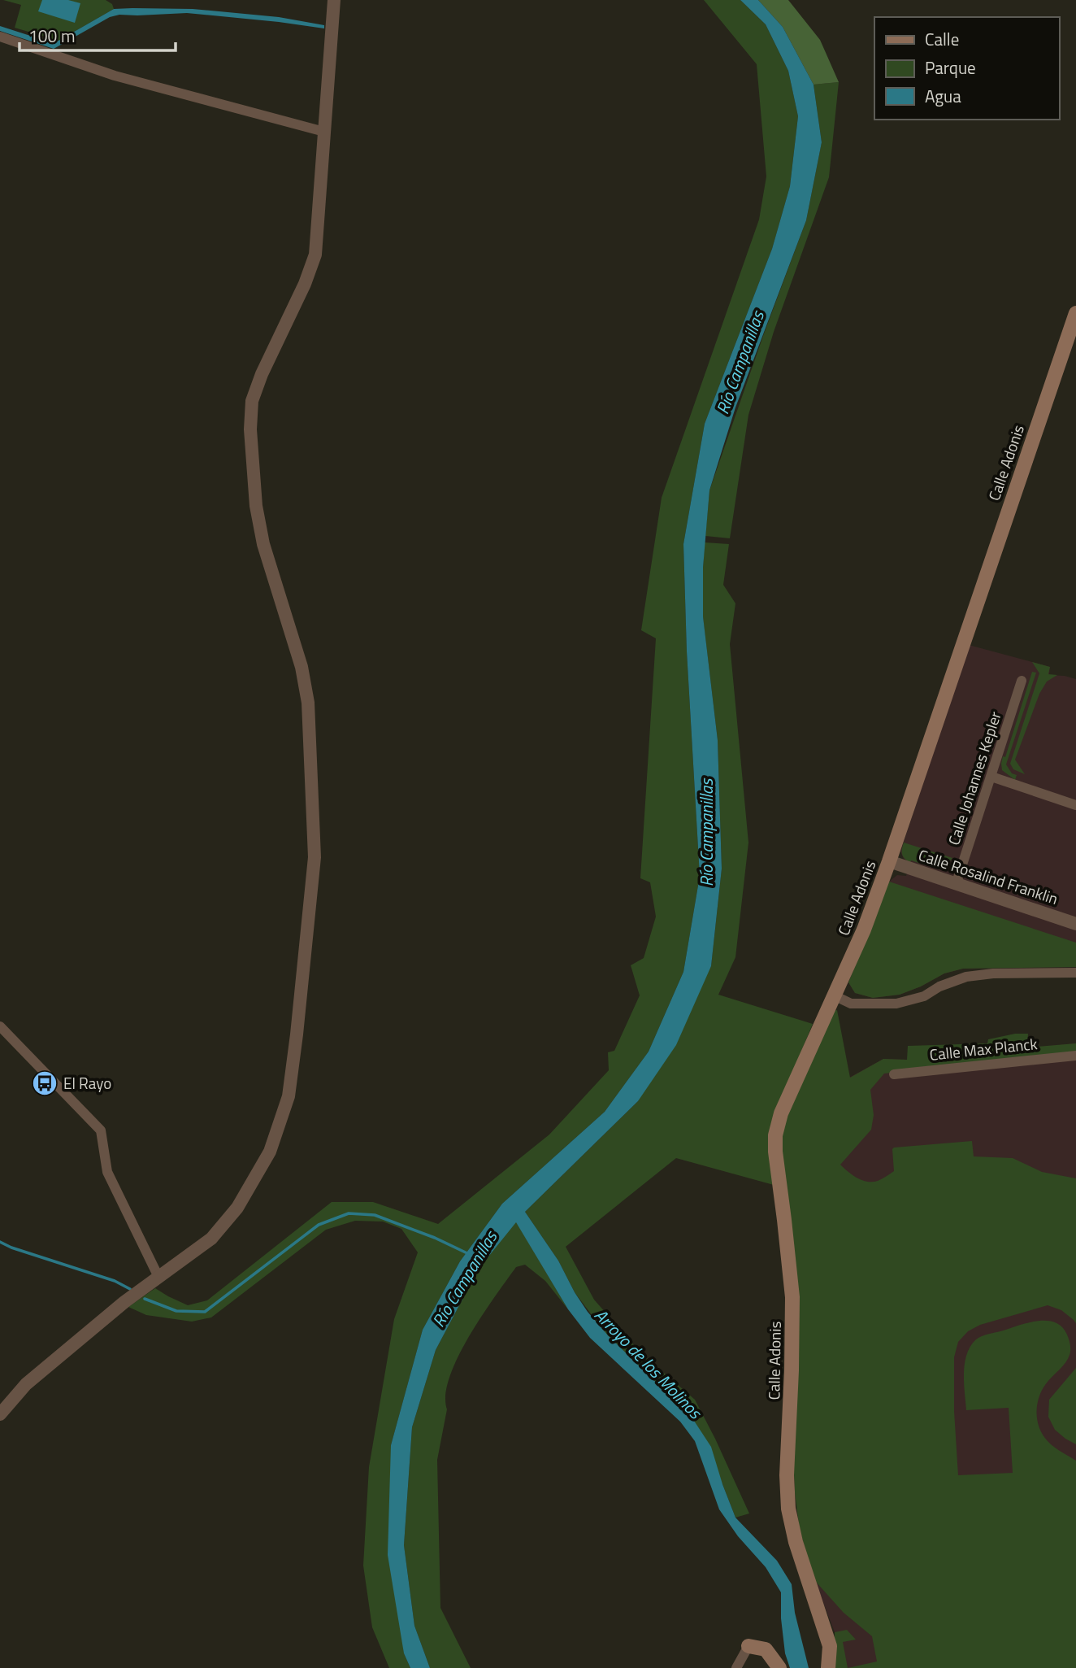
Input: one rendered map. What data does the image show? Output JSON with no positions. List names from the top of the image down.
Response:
{
  "streets": {
    "main road": ["Calle Adonis"],
    "street": ["Calle Johannes Kepler", "Calle Rosalind Franklin", "Calle Max Planck"]
  },
  "crossings": [
    ["Calle Adonis", "Calle Rosalind Franklin"],
    ["Calle Johannes Kepler", "Calle Rosalind Franklin"]
  ],
  "water": ["Río Campanillas", "Arroyo de los Molinos"],
  "places": {
    "bus stop": ["El Rayo"]
  },
  "legend": ["Calle", "Parque", "Agua"],
  "scale_bar": "100 m"
}
